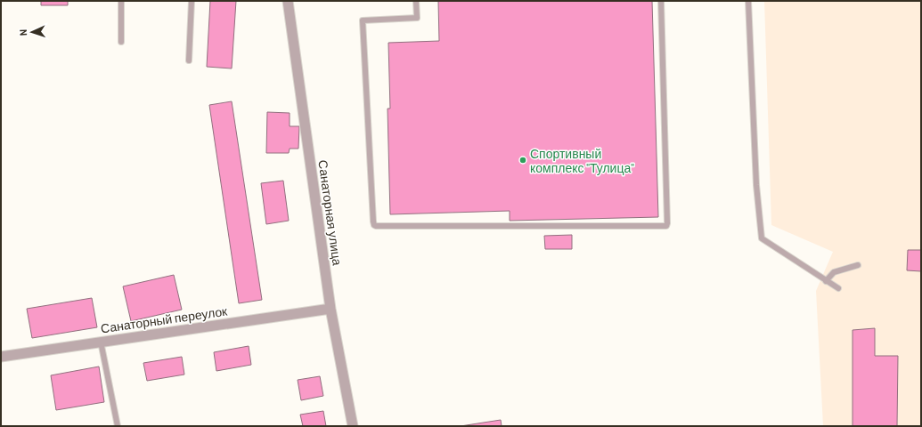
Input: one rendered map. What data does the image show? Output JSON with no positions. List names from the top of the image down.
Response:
{
  "streets": {
    "street": ["Санаторная улица", "Санаторный переулок"]
  },
  "crossings": [
    ["Санаторная улица", "Санаторный переулок"]
  ],
  "places": ["Спортивный комплекс \"Тулица\""],
  "north": "left"
}
